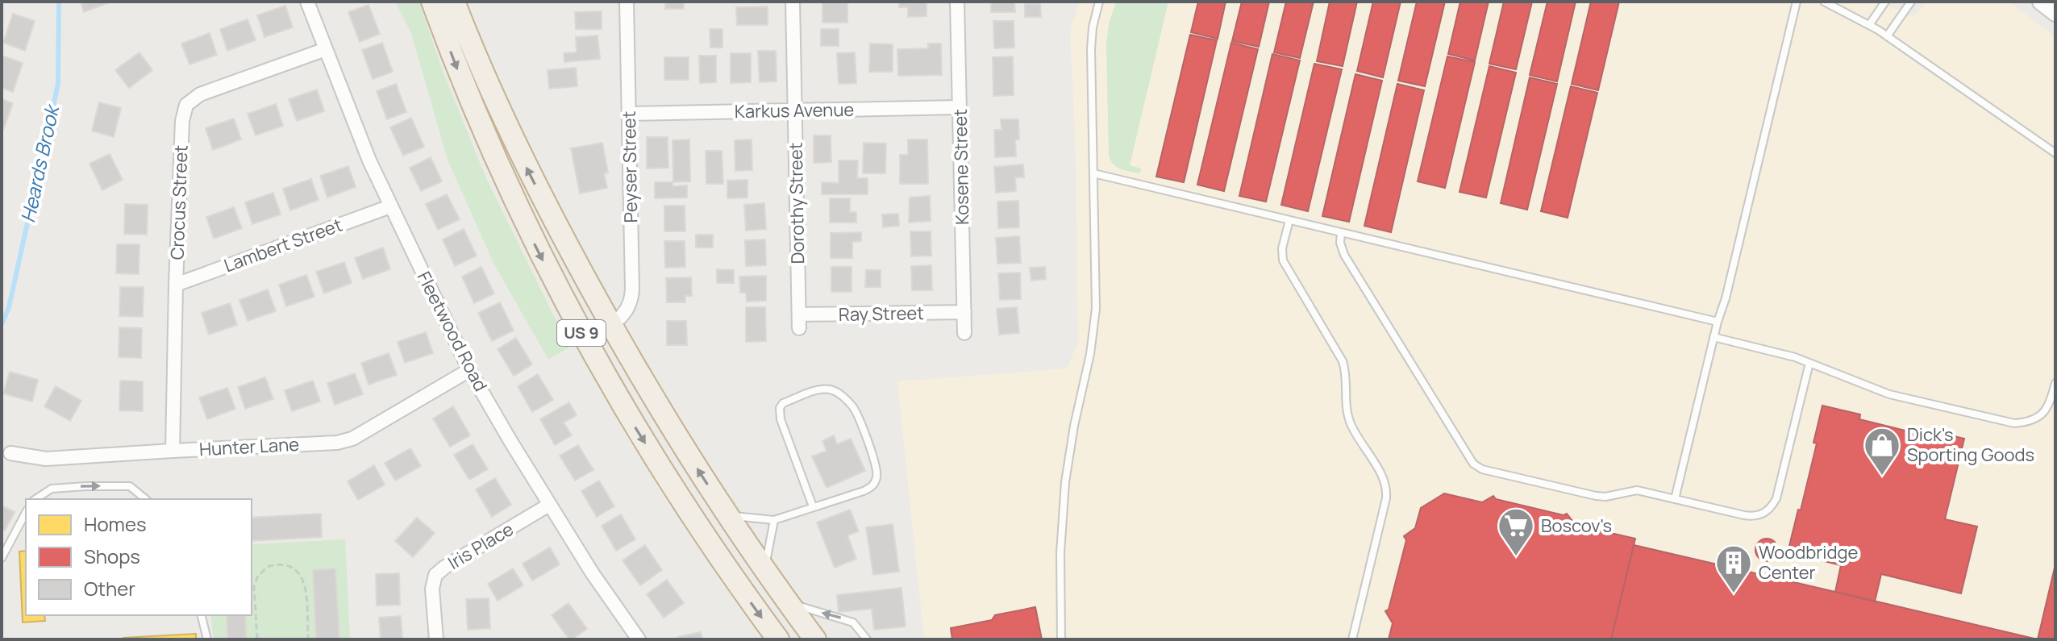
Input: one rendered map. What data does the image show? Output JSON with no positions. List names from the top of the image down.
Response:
{
  "streets": {
    "highway": ["US 9"],
    "street": [
      "Karkus Avenue",
      "Peyser Street",
      "Kosene Street",
      "Crocus Street",
      "Dorothy Street",
      "Lambert Street",
      "Ray Street",
      "Fleetwood Road",
      "Hunter Lane",
      "Iris Place"
    ]
  },
  "crossings": [
    ["Karkus Avenue", "Peyser Street"],
    ["Karkus Avenue", "Kosene Street"],
    ["Karkus Avenue", "Dorothy Street"],
    ["Peyser Street", "US 9"],
    ["Kosene Street", "Ray Street"],
    ["Crocus Street", "Lambert Street"],
    ["Crocus Street", "Fleetwood Road"],
    ["Crocus Street", "Hunter Lane"],
    ["Dorothy Street", "Ray Street"],
    ["Lambert Street", "Fleetwood Road"],
    ["Fleetwood Road", "Hunter Lane"],
    ["Fleetwood Road", "Iris Place"]
  ],
  "water": ["Heards Brook"],
  "places": {
    "shop": ["Dick's Sporting Goods"],
    "supermarket": ["Boscov's"],
    "building": ["Woodbridge Center"]
  },
  "legend": ["Homes", "Shops", "Other"]
}
